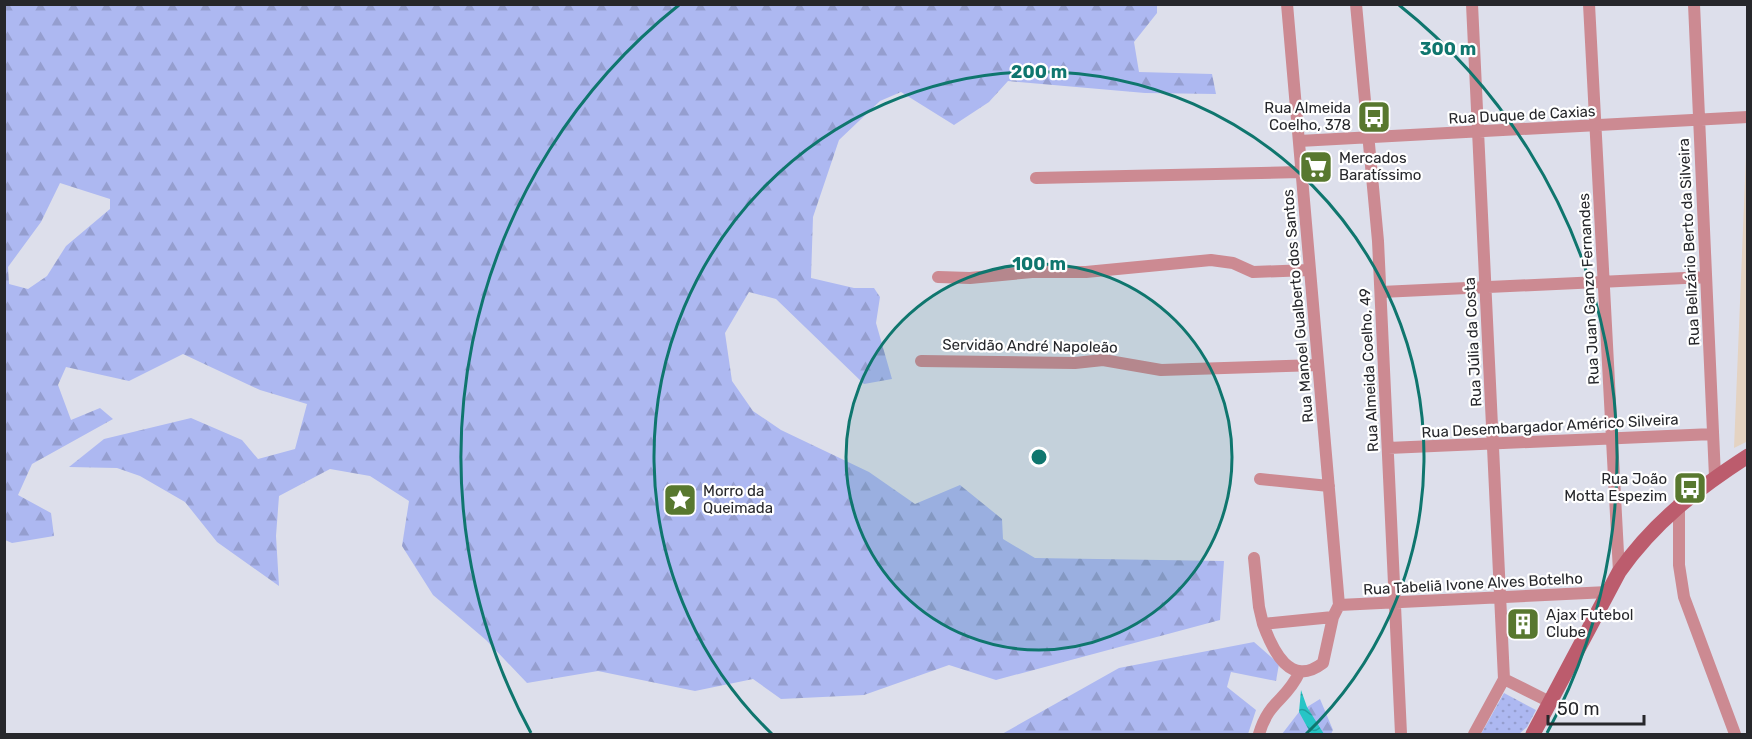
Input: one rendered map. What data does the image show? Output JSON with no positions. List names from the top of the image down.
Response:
{
  "streets": {
    "street": [
      "Rua Duque de Caxias",
      "Rua Belizário Berto da Silveira",
      "Rua Juan Ganzo Fernandes",
      "Rua Manoel Gualberto dos Santos",
      "Rua Júlia da Costa",
      "Servidão André Napoleão",
      "Rua Almeida Coelho, 49",
      "Rua Desembargador Américo Silveira",
      "Rua Tabeliã Ivone Alves Botelho"
    ]
  },
  "crossings": [
    ["Rua Duque de Caxias", "Rua Belizário Berto da Silveira"],
    ["Rua Duque de Caxias", "Rua Juan Ganzo Fernandes"],
    ["Rua Duque de Caxias", "Rua Manoel Gualberto dos Santos"],
    ["Rua Duque de Caxias", "Rua Júlia da Costa"],
    ["Rua Duque de Caxias", "Rua Almeida Coelho, 49"],
    ["Rua Belizário Berto da Silveira", "Rua Desembargador Américo Silveira"],
    ["Rua Juan Ganzo Fernandes", "Rua Desembargador Américo Silveira"],
    ["Rua Manoel Gualberto dos Santos", "Servidão André Napoleão"],
    ["Rua Manoel Gualberto dos Santos", "Rua Tabeliã Ivone Alves Botelho"],
    ["Rua Júlia da Costa", "Rua Desembargador Américo Silveira"],
    ["Rua Júlia da Costa", "Rua Tabeliã Ivone Alves Botelho"],
    ["Rua Almeida Coelho, 49", "Rua Desembargador Américo Silveira"],
    ["Rua Almeida Coelho, 49", "Rua Tabeliã Ivone Alves Botelho"]
  ],
  "places": {
    "bus stop": ["Rua Almeida Coelho, 378", "Rua João Motta Espezim"],
    "supermarket": ["Mercados Baratíssimo"],
    "place": ["Morro da Queimada"],
    "building": ["Ajax Futebol Clube"]
  },
  "scale_bar": "50 m",
  "rings": ["300 m", "200 m", "100 m"]
}
